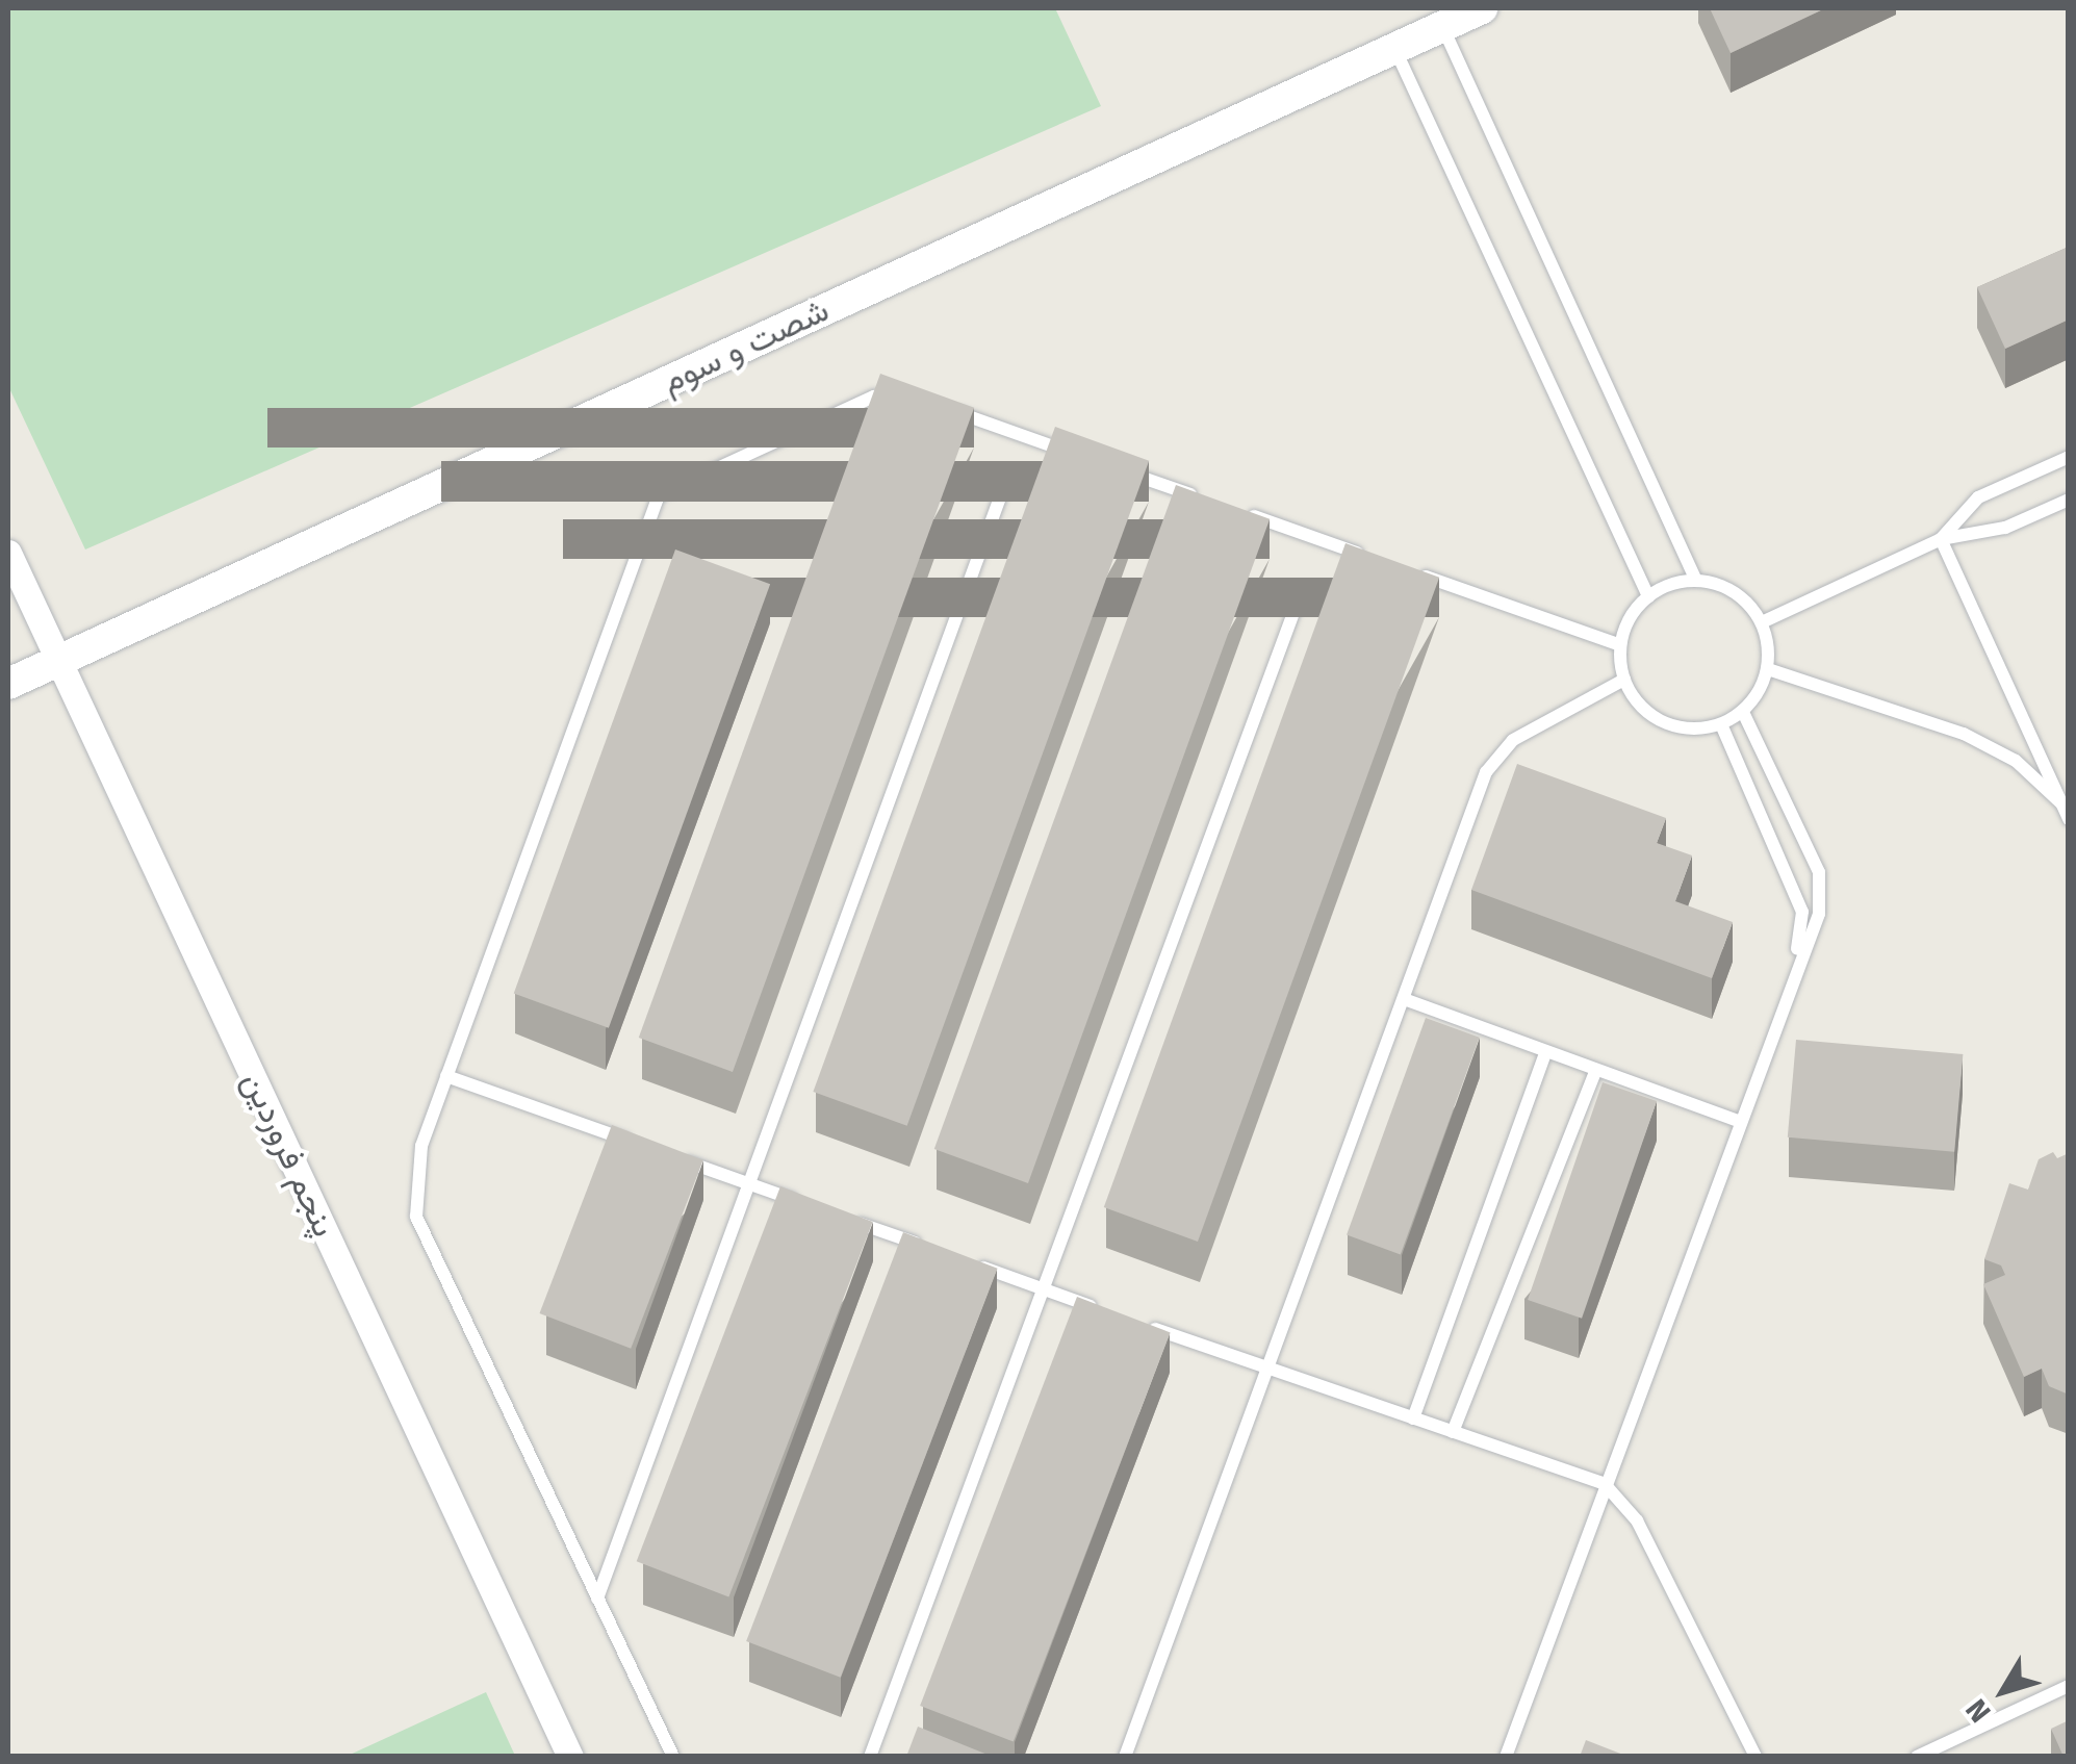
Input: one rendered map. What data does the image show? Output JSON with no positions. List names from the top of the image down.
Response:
{
  "streets": {
    "street": ["شصت و سوم", "پنجم فروردین"]
  },
  "crossings": [
    ["شصت و سوم", "پنجم فروردین"]
  ],
  "north": "bottom left"
}
